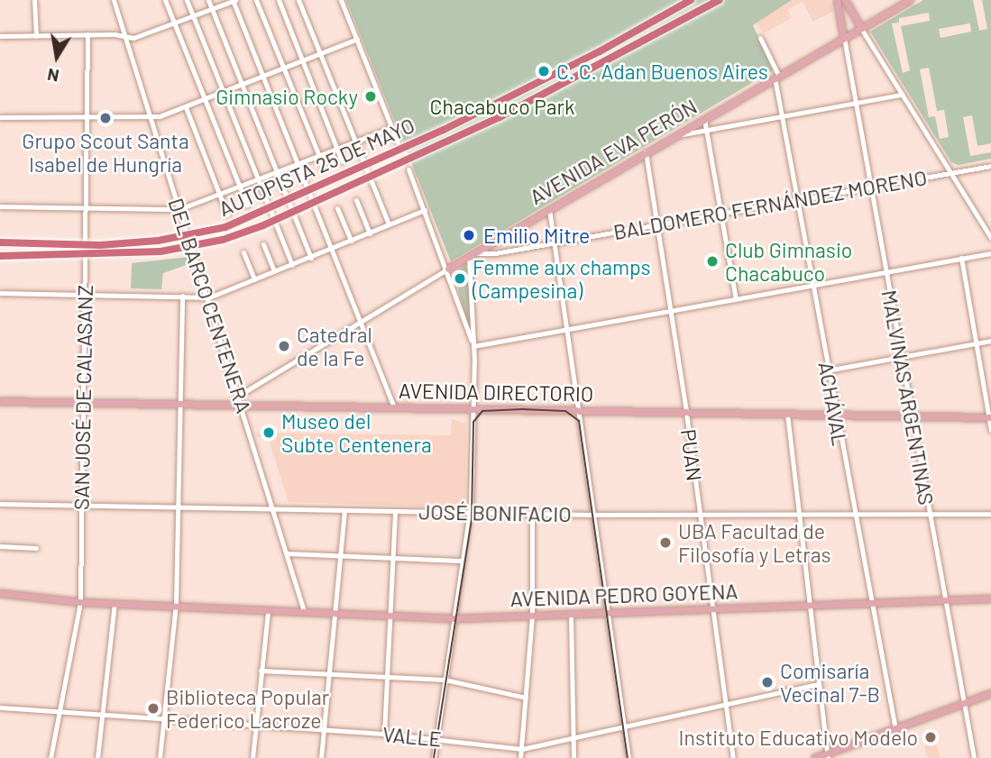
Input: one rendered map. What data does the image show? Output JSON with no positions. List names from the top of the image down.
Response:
{
  "streets": {
    "highway": ["AUTOPISTA 25 DE MAYO"],
    "main road": ["AVENIDA EVA PERÓN", "AVENIDA DIRECTORIO", "AVENIDA PEDRO GOYENA"],
    "street": [
      "BALDOMERO FERNÁNDEZ MORENO",
      "DEL BARCO CENTENERA",
      "SAN JOSÉ DE CALASANZ",
      "MALVINAS ARGENTINAS",
      "ACHÁVAL",
      "PUAN",
      "JOSÉ BONIFACIO",
      "VALLE"
    ]
  },
  "crossings": [
    ["AVENIDA EVA PERÓN", "BALDOMERO FERNÁNDEZ MORENO"],
    ["AVENIDA EVA PERÓN", "DEL BARCO CENTENERA"],
    ["AVENIDA EVA PERÓN", "MALVINAS ARGENTINAS"],
    ["AVENIDA EVA PERÓN", "ACHÁVAL"],
    ["AVENIDA EVA PERÓN", "PUAN"],
    ["BALDOMERO FERNÁNDEZ MORENO", "MALVINAS ARGENTINAS"],
    ["BALDOMERO FERNÁNDEZ MORENO", "ACHÁVAL"],
    ["BALDOMERO FERNÁNDEZ MORENO", "PUAN"],
    ["DEL BARCO CENTENERA", "AVENIDA DIRECTORIO"],
    ["DEL BARCO CENTENERA", "JOSÉ BONIFACIO"],
    ["DEL BARCO CENTENERA", "AVENIDA PEDRO GOYENA"],
    ["AVENIDA DIRECTORIO", "SAN JOSÉ DE CALASANZ"],
    ["AVENIDA DIRECTORIO", "MALVINAS ARGENTINAS"],
    ["AVENIDA DIRECTORIO", "ACHÁVAL"],
    ["AVENIDA DIRECTORIO", "PUAN"],
    ["SAN JOSÉ DE CALASANZ", "JOSÉ BONIFACIO"],
    ["SAN JOSÉ DE CALASANZ", "AVENIDA PEDRO GOYENA"],
    ["SAN JOSÉ DE CALASANZ", "VALLE"],
    ["MALVINAS ARGENTINAS", "JOSÉ BONIFACIO"],
    ["MALVINAS ARGENTINAS", "AVENIDA PEDRO GOYENA"],
    ["ACHÁVAL", "JOSÉ BONIFACIO"],
    ["ACHÁVAL", "AVENIDA PEDRO GOYENA"],
    ["PUAN", "JOSÉ BONIFACIO"],
    ["PUAN", "AVENIDA PEDRO GOYENA"],
    ["PUAN", "VALLE"]
  ],
  "parks": ["Chacabuco Park"],
  "places": [
    "C. C. Adan Buenos Aires",
    "Gimnasio Rocky",
    "Grupo Scout Santa Isabel de Hungría",
    "Emilio Mitre",
    "Club Gimnasio Chacabuco",
    "Femme aux champs (Campesina)",
    "Catedral de la Fe",
    "Museo del Subte Centenera",
    "UBA Facultad de Filosofía y Letras",
    "Comisaría Vecinal 7-B",
    "Biblioteca Popular Federico Lacroze",
    "Instituto Educativo Modelo"
  ],
  "north": "bottom"
}
